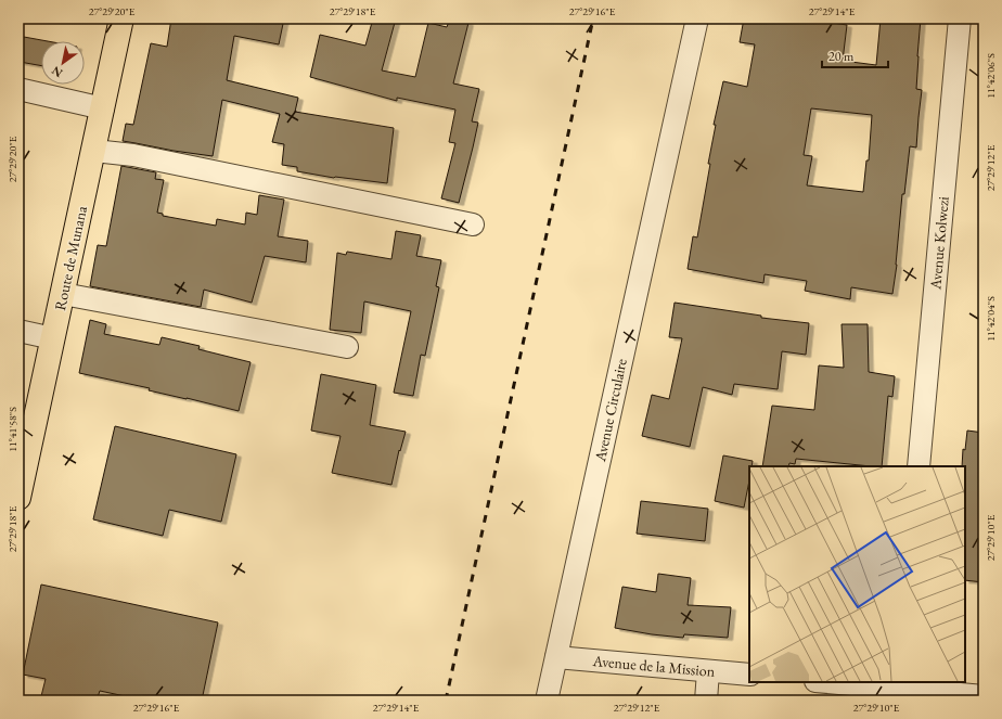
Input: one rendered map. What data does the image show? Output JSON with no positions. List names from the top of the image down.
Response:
{
  "streets": {
    "main road": ["Route de Munana"],
    "street": ["Avenue Kolwezi", "Avenue Circulaire", "Avenue de la Mission"]
  },
  "crossings": [
    ["Avenue Circulaire", "Avenue de la Mission"]
  ],
  "scale_bar": "20 m",
  "north": "bottom left",
  "coordinates": [
    "27°29'20\"E",
    "27°29'18\"E",
    "27°29'16\"E",
    "27°29'14\"E",
    "11°42'06\"S",
    "27°29'12\"E",
    "11°42'04\"S",
    "11°41'58\"S",
    "27°29'10\"E"
  ]
}
